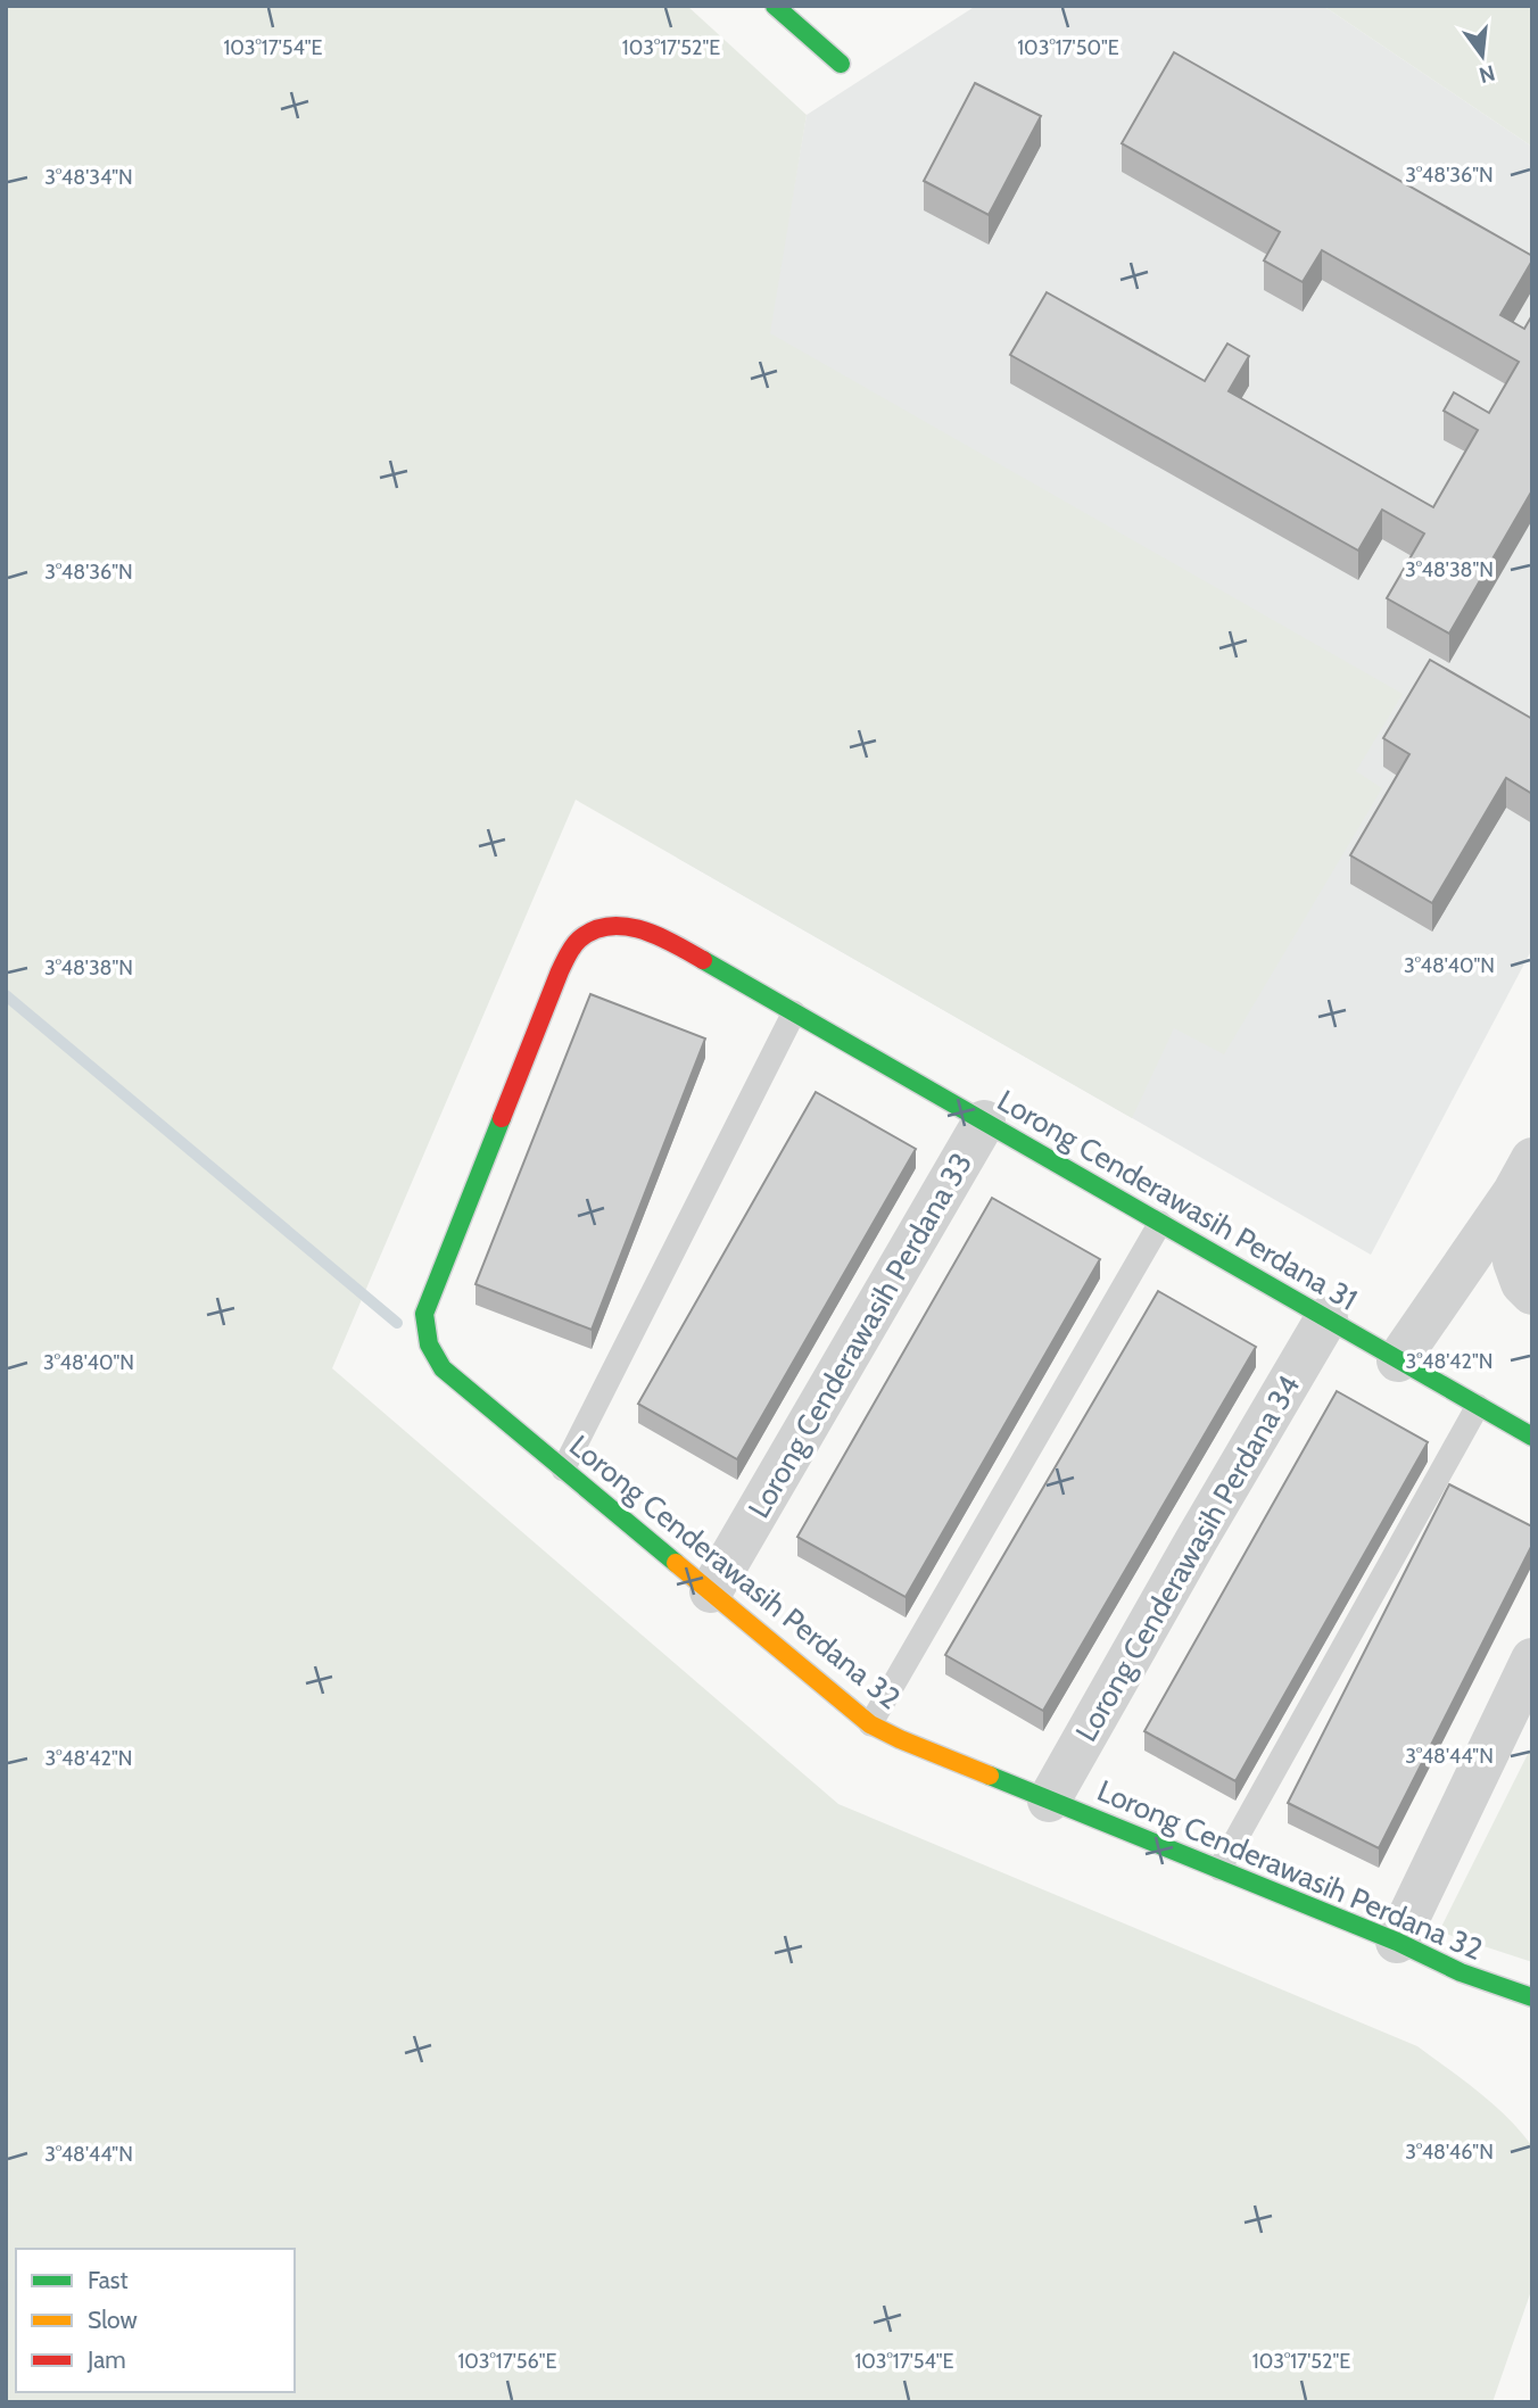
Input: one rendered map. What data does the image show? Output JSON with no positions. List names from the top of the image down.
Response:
{
  "streets": {
    "street": [
      "Lorong Cenderawasih Perdana 31",
      "Lorong Cenderawasih Perdana 33",
      "Lorong Cenderawasih Perdana 34",
      "Lorong Cenderawasih Perdana 32"
    ]
  },
  "crossings": [
    ["Lorong Cenderawasih Perdana 31", "Lorong Cenderawasih Perdana 33"],
    ["Lorong Cenderawasih Perdana 31", "Lorong Cenderawasih Perdana 34"],
    ["Lorong Cenderawasih Perdana 31", "Lorong Cenderawasih Perdana 32"],
    ["Lorong Cenderawasih Perdana 33", "Lorong Cenderawasih Perdana 32"],
    ["Lorong Cenderawasih Perdana 34", "Lorong Cenderawasih Perdana 32"]
  ],
  "legend": ["Fast", "Slow", "Jam"],
  "north": "bottom",
  "coordinates": [
    "103°17'54\"E",
    "103°17'52\"E",
    "103°17'50\"E",
    "3°48'36\"N",
    "3°48'34\"N",
    "3°48'38\"N",
    "3°48'40\"N",
    "3°48'42\"N",
    "3°48'44\"N",
    "3°48'46\"N",
    "103°17'56\"E"
  ]
}
